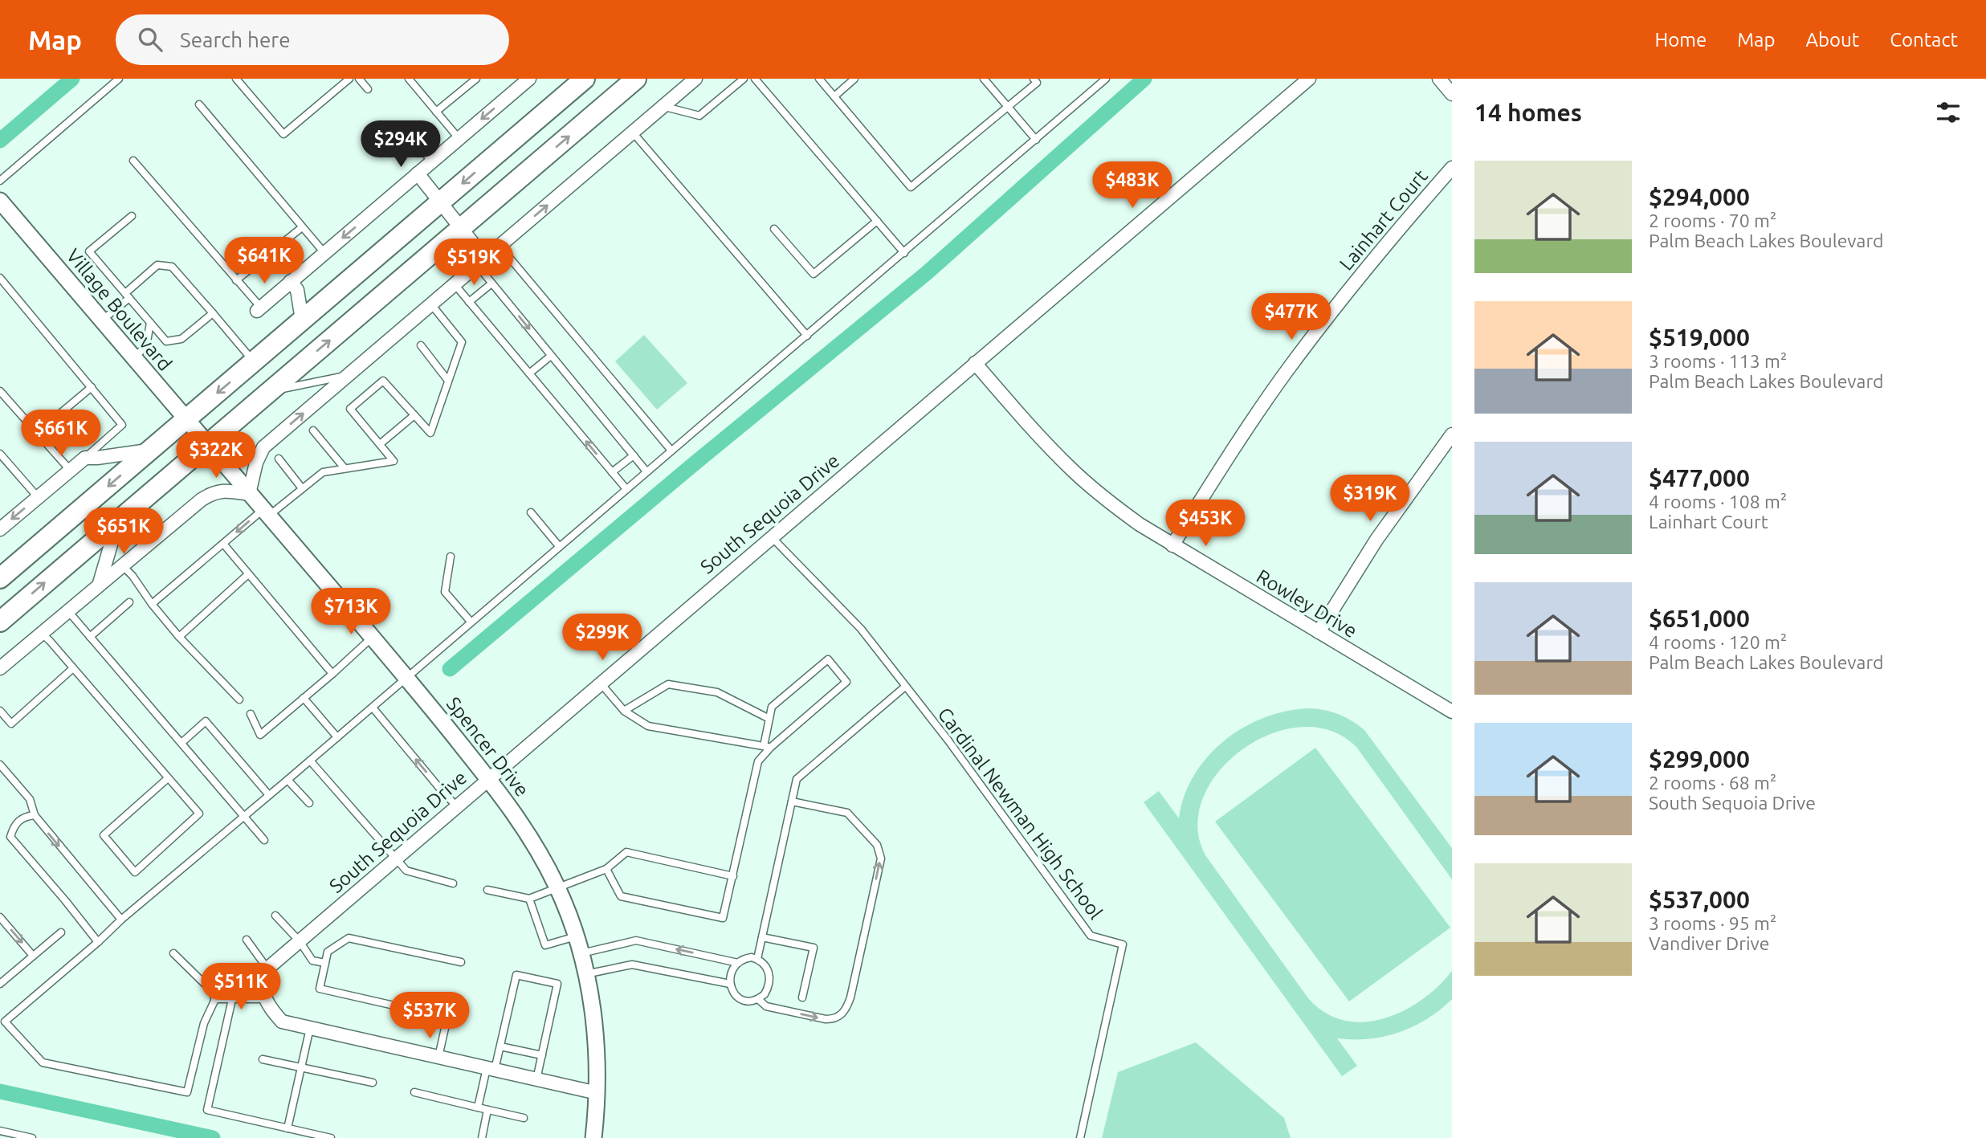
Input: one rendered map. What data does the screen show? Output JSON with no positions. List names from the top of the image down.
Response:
{
  "streets": {
    "street": [
      "Lainhart Court",
      "Village Boulevard",
      "South Sequoia Drive",
      "Rowley Drive",
      "Spencer Drive"
    ],
    "lane": ["Cardinal Newman High School"]
  },
  "crossings": [
    ["Lainhart Court", "Rowley Drive"],
    ["Village Boulevard", "Spencer Drive"],
    ["South Sequoia Drive", "Rowley Drive"],
    ["South Sequoia Drive", "Spencer Drive"],
    ["South Sequoia Drive", "Cardinal Newman High School"]
  ],
  "page": {
    "header": "Map",
    "search": "Search here",
    "nav": [
      "Home",
      "Map",
      "About",
      "Contact"
    ],
    "heading": "14 homes",
    "price": [
      "$294K",
      "$483K",
      "$641K",
      "$519K",
      "$477K",
      "$661K",
      "$322K",
      "$319K",
      "$453K",
      "$651K",
      "$713K",
      "$299K",
      "$511K",
      "$537K"
    ],
    "list": [
      {
        "name": "$294,000",
        "note": "2 rooms · 70 m² · Palm Beach Lakes Boulevard"
      },
      {
        "name": "$519,000",
        "note": "3 rooms · 113 m² · Palm Beach Lakes Boulevard"
      },
      {
        "name": "$477,000",
        "note": "4 rooms · 108 m² · Lainhart Court"
      },
      {
        "name": "$651,000",
        "note": "4 rooms · 120 m² · Palm Beach Lakes Boulevard"
      },
      {
        "name": "$299,000",
        "note": "2 rooms · 68 m² · South Sequoia Drive"
      },
      {
        "name": "$537,000",
        "note": "3 rooms · 95 m² · Vandiver Drive"
      }
    ]
  }
}
